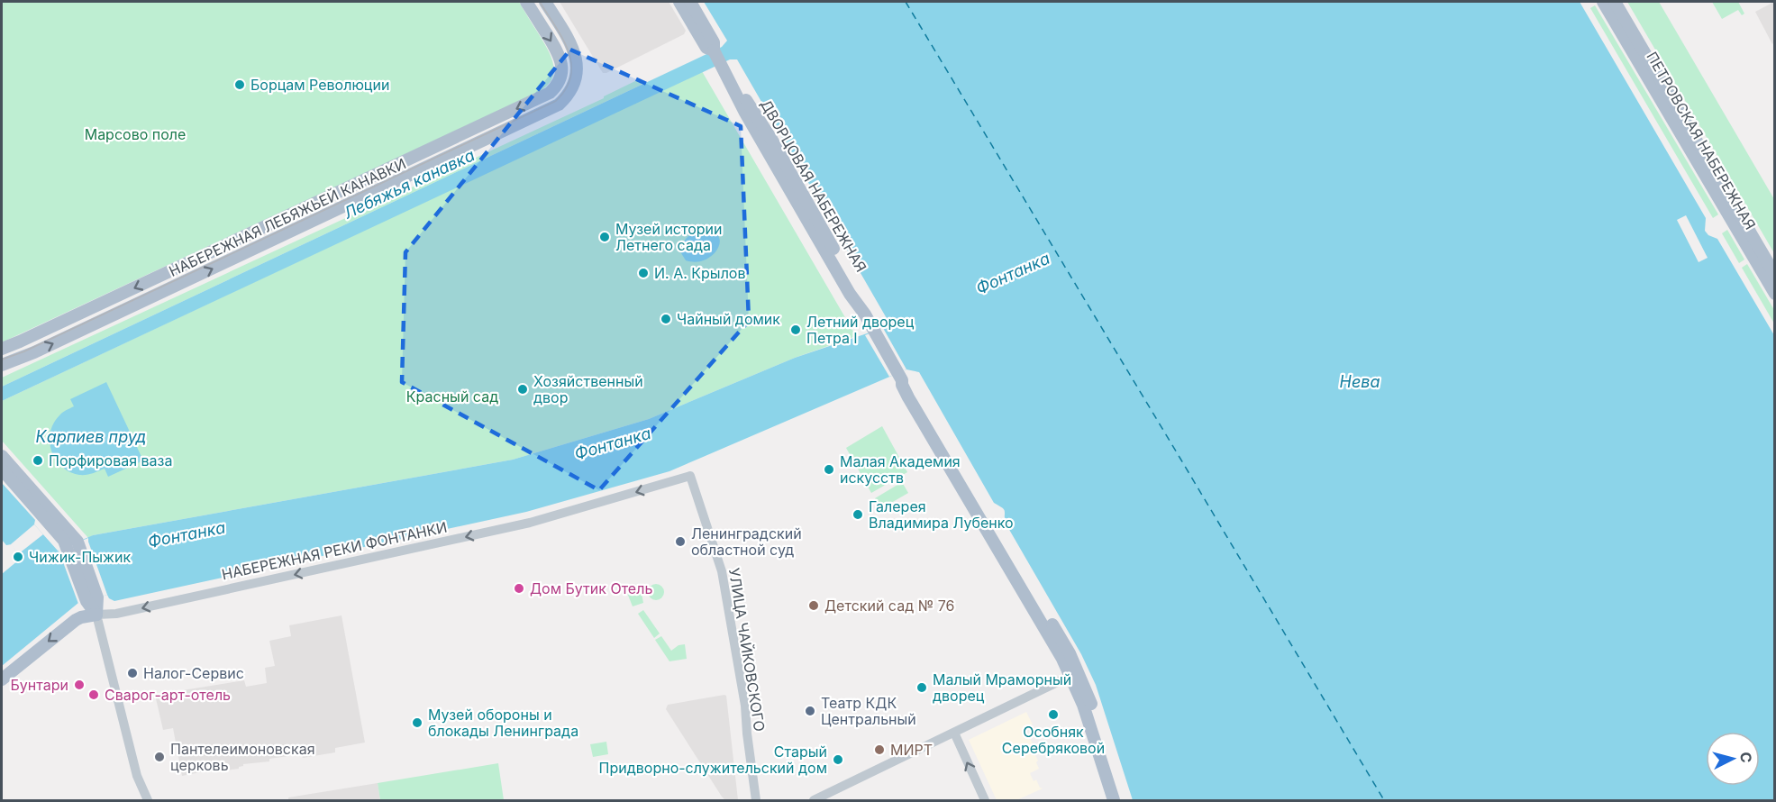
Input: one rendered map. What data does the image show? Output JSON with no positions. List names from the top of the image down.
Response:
{
  "streets": {
    "main road": [
      "ПЕТРОВСКАЯ НАБЕРЕЖНАЯ",
      "ДВОРЦОВАЯ НАБЕРЕЖНАЯ",
      "НАБЕРЕЖНАЯ ЛЕБЯЖЬЕЙ КАНАВКИ",
      "НАБЕРЕЖНАЯ РЕКИ ФОНТАНКИ"
    ],
    "street": ["УЛИЦА ЧАЙКОВСКОГО"]
  },
  "crossings": [
    ["НАБЕРЕЖНАЯ РЕКИ ФОНТАНКИ", "УЛИЦА ЧАЙКОВСКОГО"]
  ],
  "one_way": ["НАБЕРЕЖНАЯ РЕКИ ФОНТАНКИ"],
  "water": [
    "Лебяжья канавка",
    "Фонтанка",
    "Нева",
    "Карпиев пруд"
  ],
  "parks": ["Марсово поле", "Красный сад"],
  "places": [
    "Борцам Революции",
    "Музей истории Летнего сада",
    "И. А. Крылов",
    "Чайный домик",
    "Летний дворец Петра I",
    "Хозяйственный двор",
    "Порфировая ваза",
    "Малая Академия искусств",
    "Галерея Владимира Лубенко",
    "Ленинградский областной суд",
    "Чижик-Пыжик",
    "Дом Бутик Отель",
    "Детский сад № 76",
    "Налог-Сервис",
    "Бунтари",
    "Малый Мраморный дворец",
    "Сварог-арт-отель",
    "Театр КДК Центральный",
    "Особняк Серебряковой",
    "Музей обороны и блокады Ленинграда",
    "МИРТ",
    "Пантелеимоновская церковь",
    "Старый Придворно-служительский дом"
  ],
  "north": "right"
}
